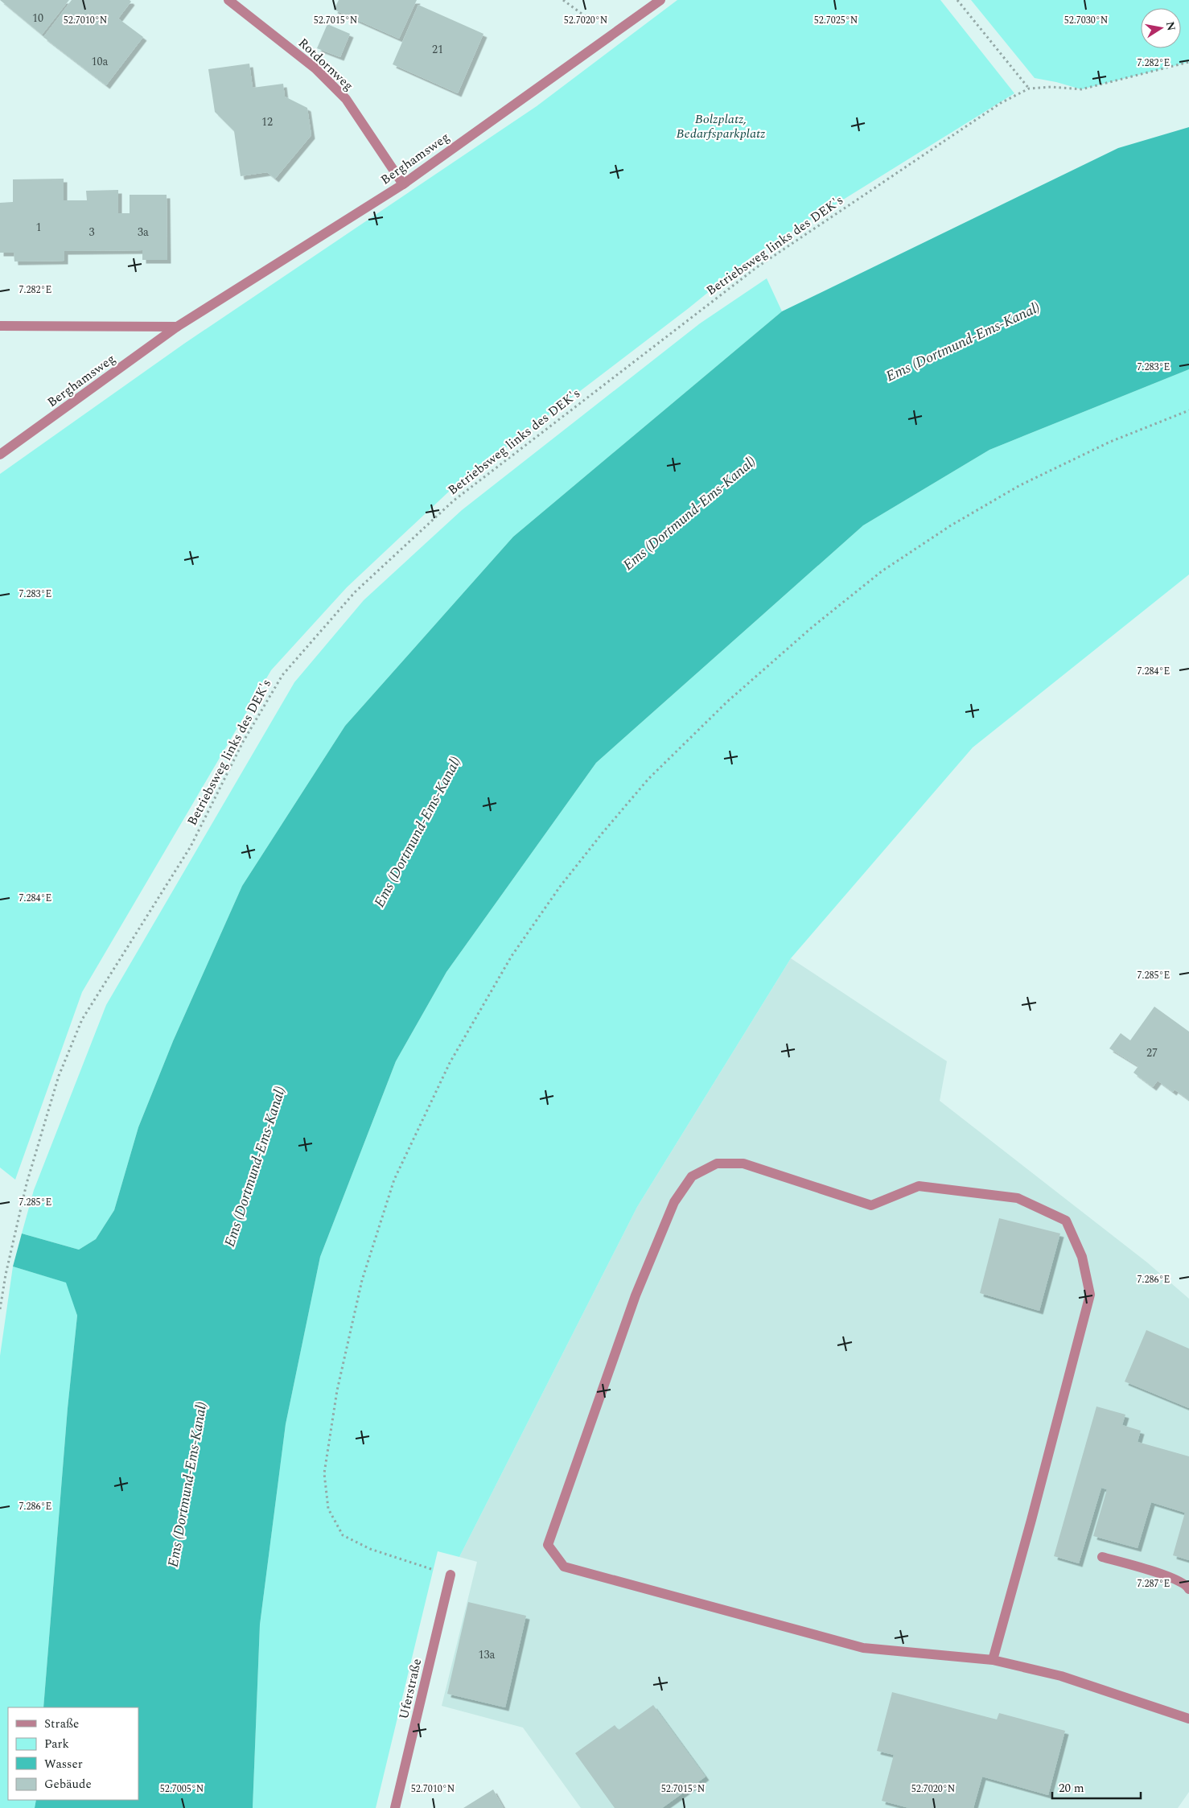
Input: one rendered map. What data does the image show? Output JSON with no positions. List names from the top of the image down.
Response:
{
  "streets": {
    "street": ["Rotdornweg", "Berghamsweg", "Uferstraße"],
    "path": ["Betriebsweg links des DEK's"]
  },
  "crossings": [
    ["Rotdornweg", "Berghamsweg"]
  ],
  "water": ["Ems (Dortmund-Ems-Kanal)"],
  "parks": ["Bolzplatz, Bedarfsparkplatz"],
  "house_numbers": [
    "10",
    "21",
    "10a",
    "12",
    "1",
    "3",
    "3a",
    "27",
    "13a"
  ],
  "legend": [
    "Straße",
    "Park",
    "Wasser",
    "Gebäude"
  ],
  "scale_bar": "20 m",
  "north": "right",
  "coordinates": [
    "52.7010°N",
    "52.7015°N",
    "52.7020°N",
    "52.7025°N",
    "52.7030°N",
    "7.282°E",
    "7.283°E",
    "7.284°E",
    "7.285°E",
    "7.286°E",
    "7.287°E",
    "52.7005°N"
  ]
}
